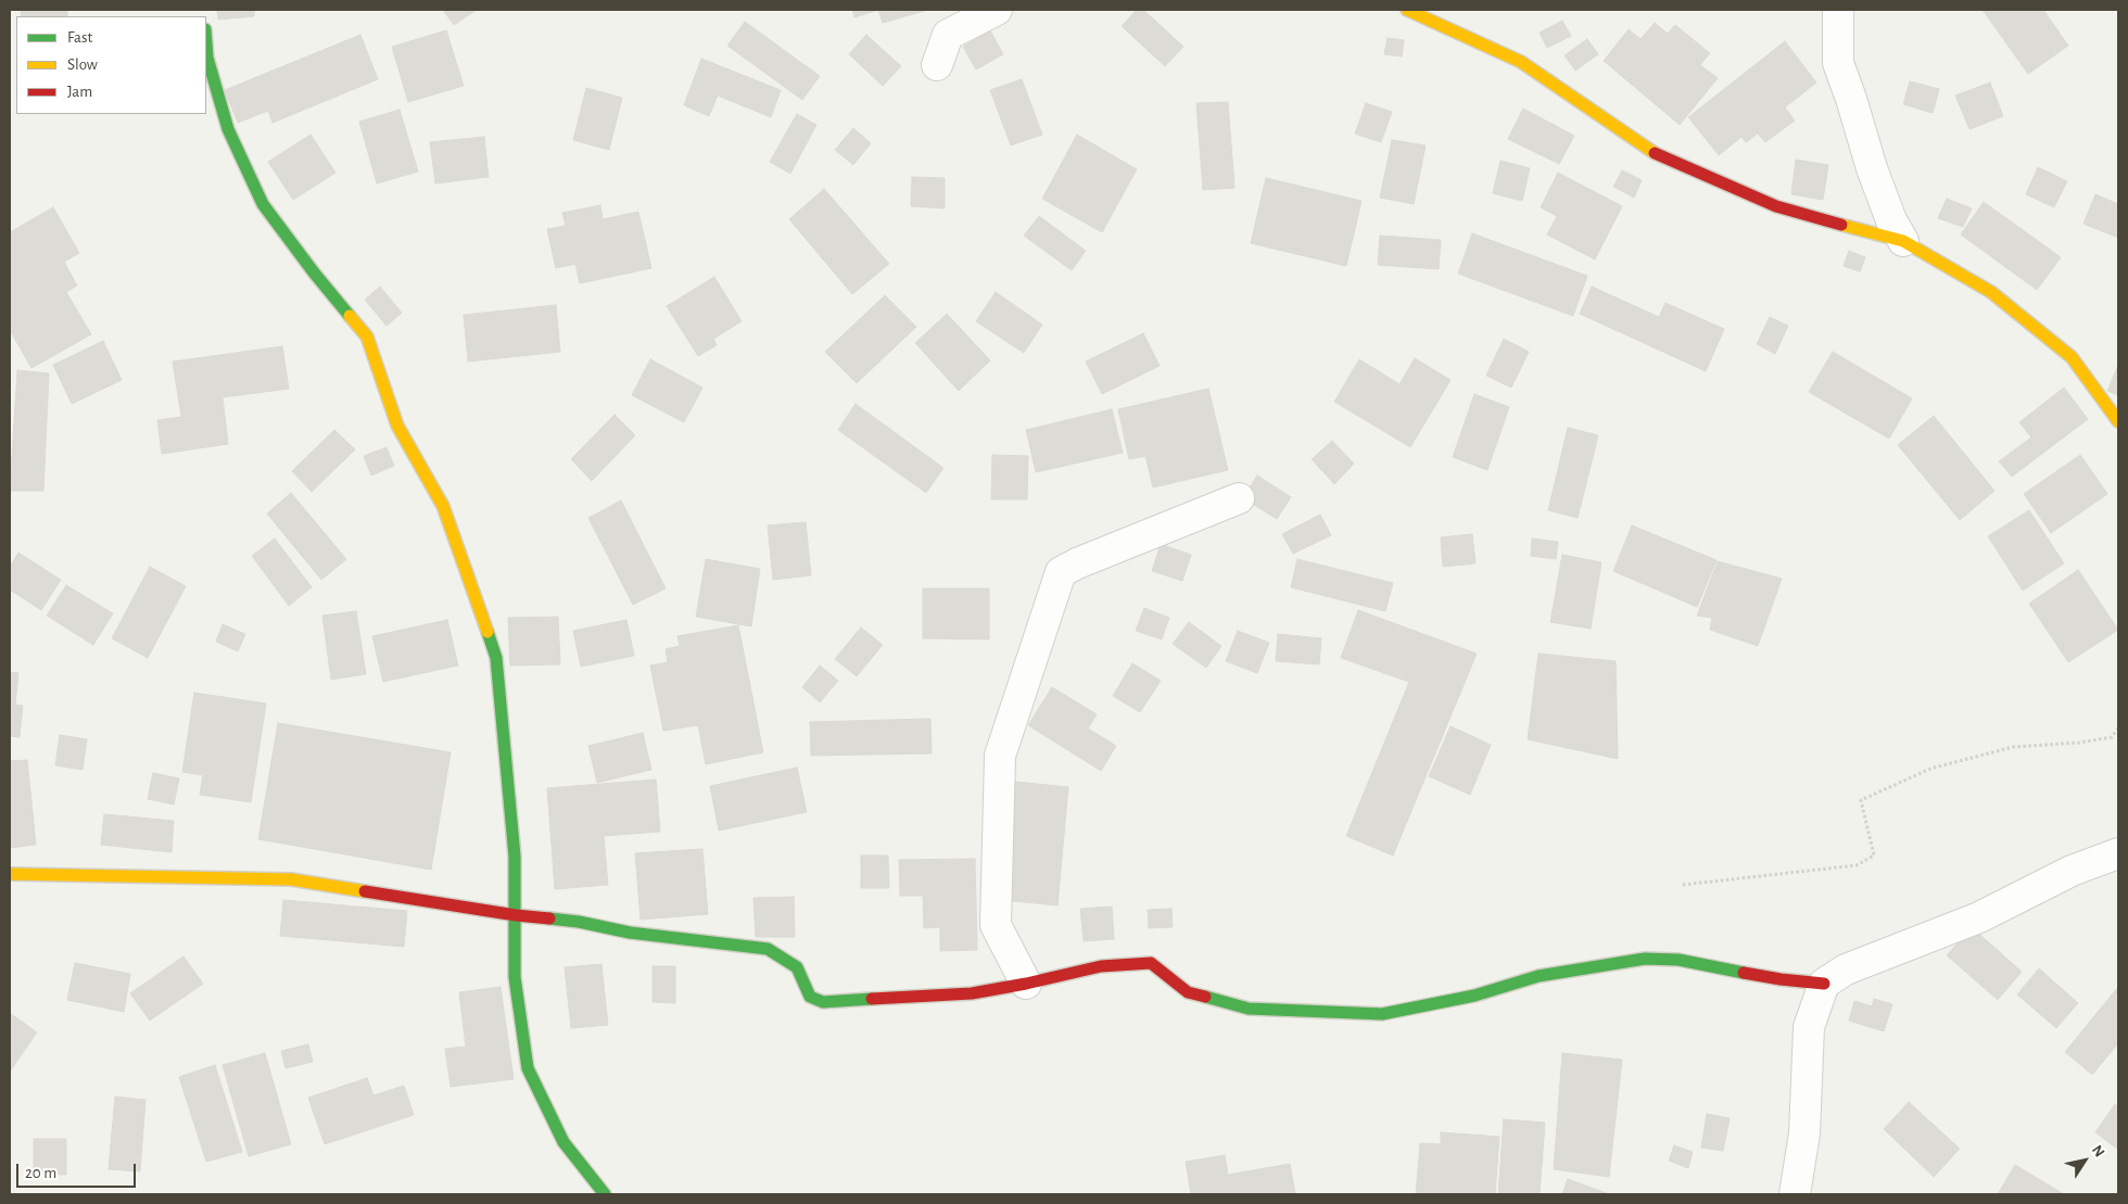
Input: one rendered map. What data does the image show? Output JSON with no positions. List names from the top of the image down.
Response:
{
  "legend": ["Fast", "Slow", "Jam"],
  "scale_bar": "20 m",
  "north": "top right"
}
